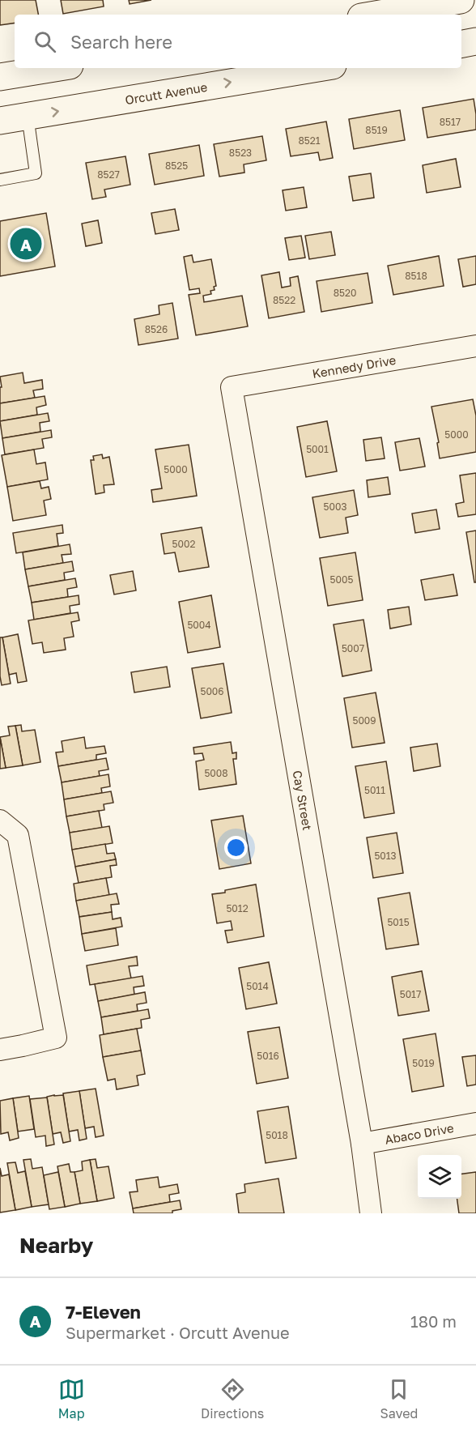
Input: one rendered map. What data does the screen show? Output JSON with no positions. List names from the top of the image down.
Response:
{
  "streets": {
    "main road": ["Orcutt Avenue"],
    "street": ["Kennedy Drive", "Cay Street", "Abaco Drive"]
  },
  "crossings": [
    ["Kennedy Drive", "Cay Street"],
    ["Cay Street", "Abaco Drive"]
  ],
  "one_way": ["Orcutt Avenue"],
  "house_numbers": [
    "8517",
    "8519",
    "8521",
    "8523",
    "8525",
    "8527",
    "8518",
    "8520",
    "8522",
    "8526",
    "5000",
    "5001",
    "5000",
    "5003",
    "5002",
    "5005",
    "5004",
    "5007",
    "5006",
    "5009",
    "5008",
    "5011",
    "5013",
    "5012",
    "5015",
    "5014",
    "5017",
    "5016",
    "5019",
    "5018"
  ],
  "page": {
    "search": "Search here",
    "pins": "A",
    "heading": "Nearby",
    "list": [
      {
        "mark": "A",
        "name": "7-Eleven",
        "note": "Supermarket · Orcutt Avenue",
        "value": "180 m"
      }
    ],
    "nav": ["Map", "Directions", "Saved"]
  }
}
